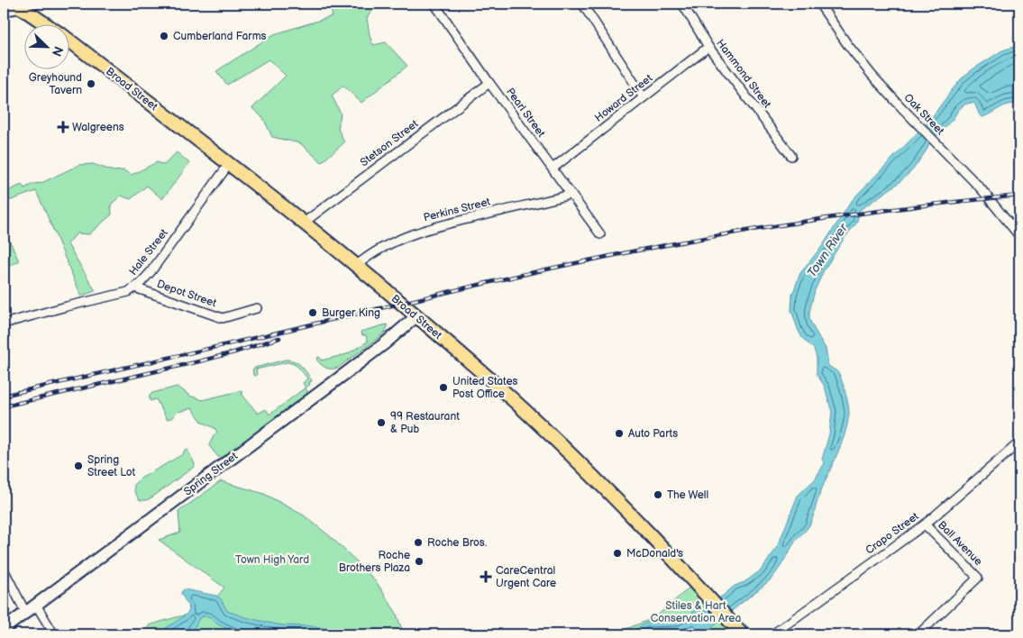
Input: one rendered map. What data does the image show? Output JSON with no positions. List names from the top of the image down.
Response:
{
  "streets": {
    "main road": ["Broad Street"],
    "street": [
      "Hammond Street",
      "Howard Street",
      "Pearl Street",
      "Oak Street",
      "Stetson Street",
      "Perkins Street",
      "Hale Street",
      "Depot Street",
      "Spring Street",
      "Crapo Street",
      "Ball Avenue"
    ]
  },
  "crossings": [
    ["Hammond Street", "Howard Street"],
    ["Broad Street", "Stetson Street"],
    ["Broad Street", "Perkins Street"],
    ["Broad Street", "Hale Street"],
    ["Broad Street", "Spring Street"],
    ["Howard Street", "Pearl Street"],
    ["Pearl Street", "Stetson Street"],
    ["Pearl Street", "Perkins Street"],
    ["Hale Street", "Depot Street"],
    ["Crapo Street", "Ball Avenue"]
  ],
  "water": ["Town River"],
  "parks": ["Town High Yard", "Stiles & Hart Conservation Area"],
  "places": {
    "other": [
      "Cumberland Farms",
      "Greyhound Tavern",
      "Burger King",
      "United States Post Office",
      "99 Restaurant & Pub",
      "Auto Parts",
      "Spring Street Lot",
      "The Well",
      "Roche Bros.",
      "McDonald's",
      "Roche Brothers Plaza"
    ],
    "health": ["Walgreens", "CareCentral Urgent Care"]
  },
  "north": "bottom right"
}
